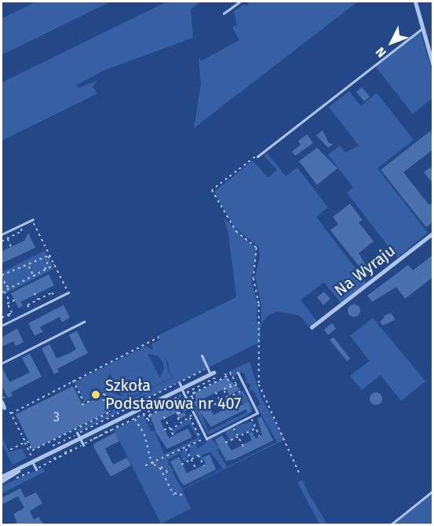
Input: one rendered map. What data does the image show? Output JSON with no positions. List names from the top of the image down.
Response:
{
  "streets": {
    "street": ["Na Wyraju"]
  },
  "places": ["Szkoła Podstawowa nr 407"],
  "house_numbers": ["3"],
  "north": "bottom left"
}
